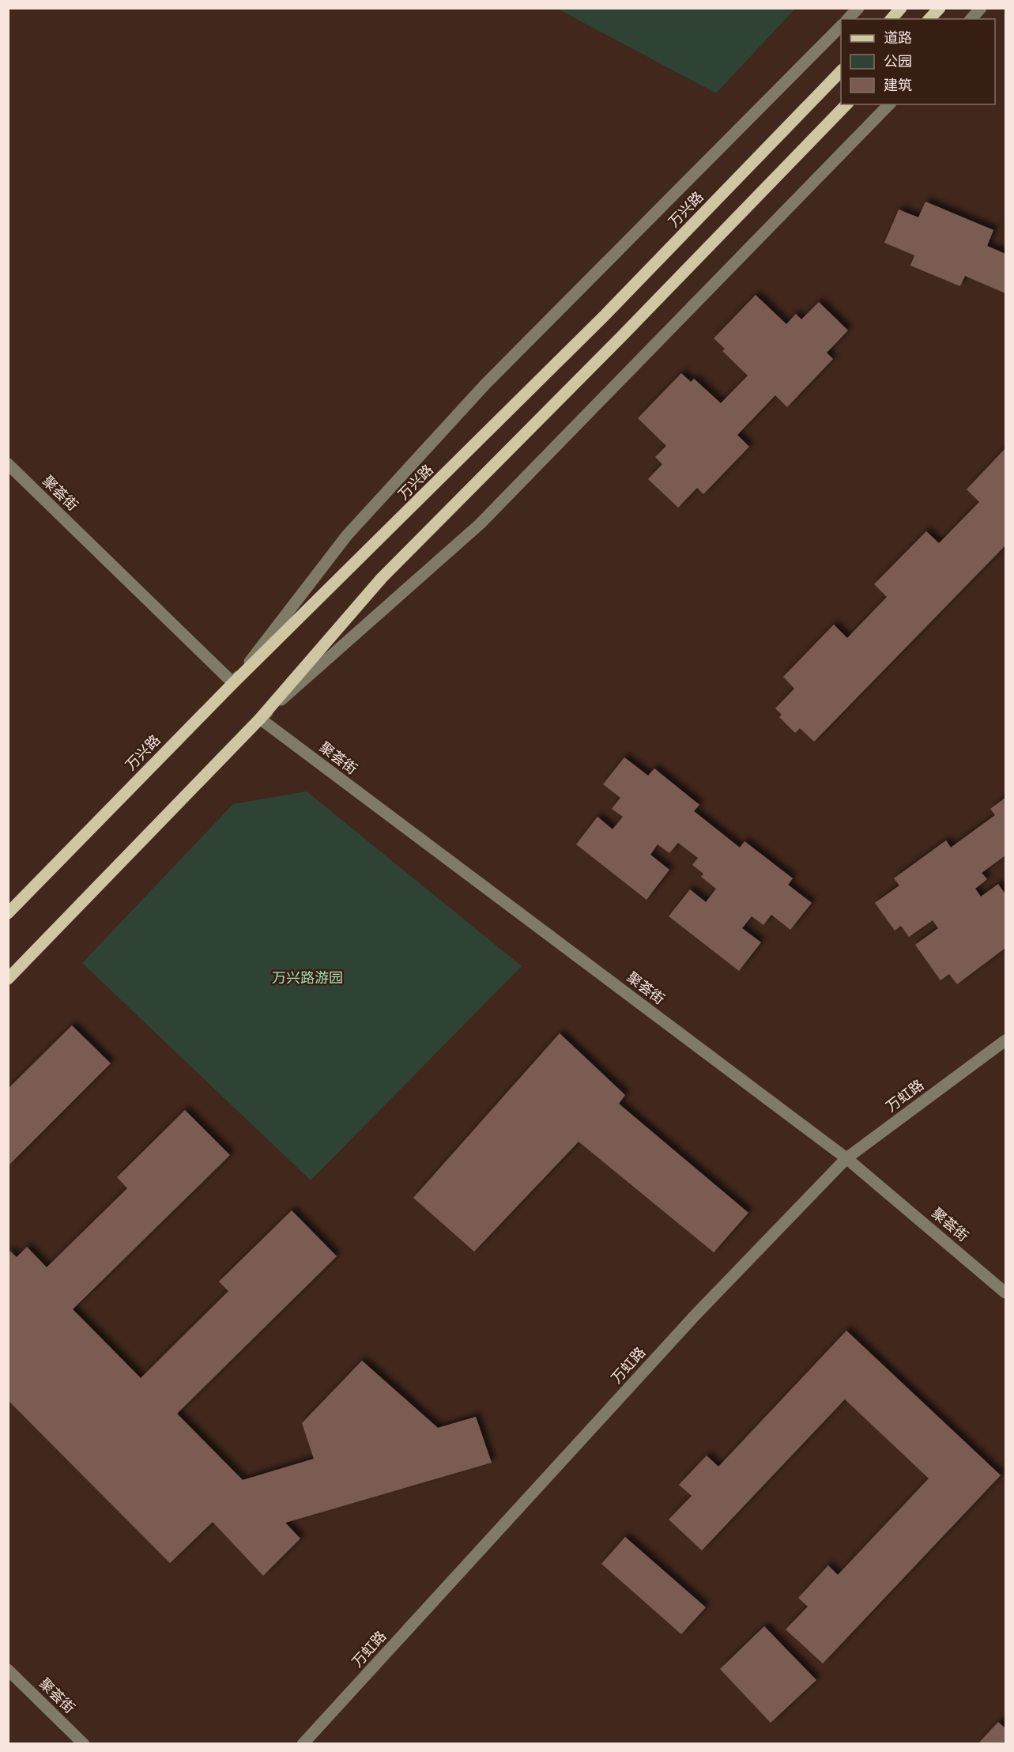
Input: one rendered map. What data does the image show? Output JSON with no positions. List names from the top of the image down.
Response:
{
  "streets": {
    "main road": ["万兴路"],
    "street": ["聚荟街", "万虹路"]
  },
  "crossings": [
    ["万兴路", "聚荟街"],
    ["聚荟街", "万虹路"]
  ],
  "parks": ["万兴路游园"],
  "legend": ["道路", "公园", "建筑"]
}
